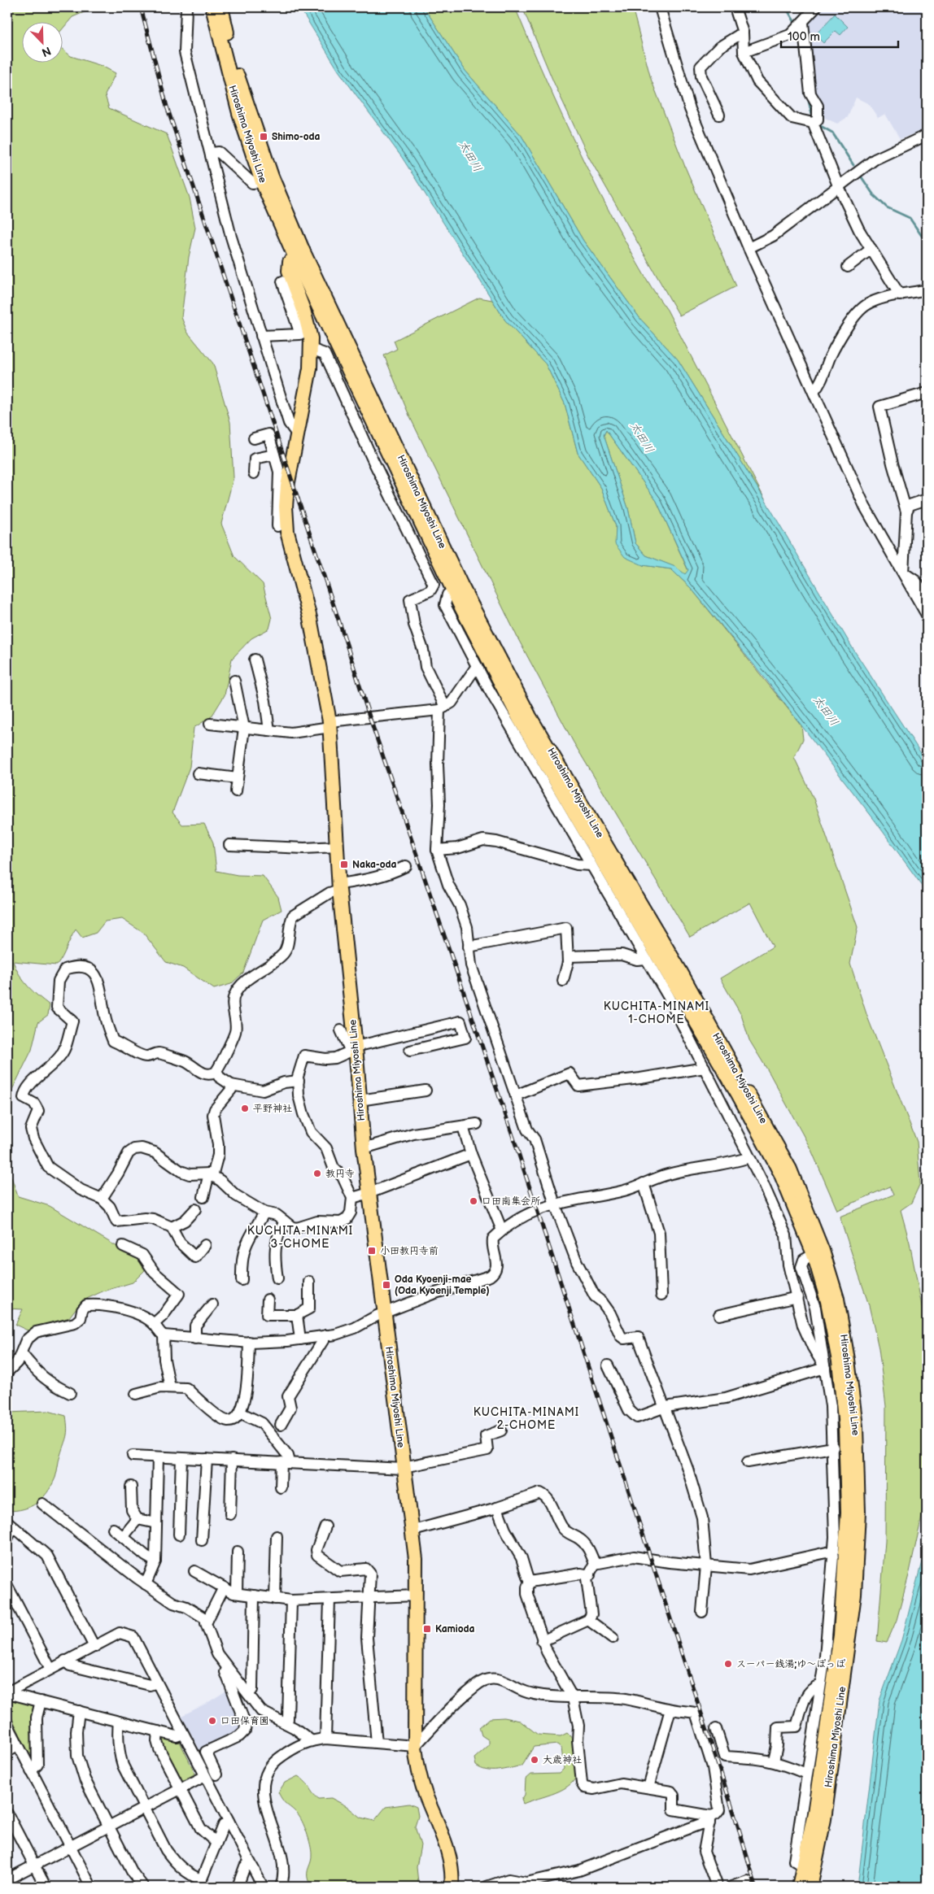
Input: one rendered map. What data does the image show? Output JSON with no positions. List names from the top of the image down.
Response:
{
  "streets": {
    "main road": ["Hiroshima Miyoshi Line"]
  },
  "districts": ["KUCHITA-MINAMI 1-CHOME", "KUCHITA-MINAMI 3-CHOME", "KUCHITA-MINAMI 2-CHOME"],
  "water": ["太田川"],
  "places": {
    "transit": [
      "Shimo-oda",
      "Naka-oda",
      "小田教円寺前",
      "Oda Kyoenji-mae (Oda Kyoenji Temple)",
      "Kamioda"
    ],
    "other": [
      "平野神社",
      "教円寺",
      "口田南集会所",
      "スーパー銭湯;ゆ～ぽっぽ",
      "口田保育園",
      "大歳神社"
    ]
  },
  "scale_bar": "100 m",
  "north": "bottom right"
}
